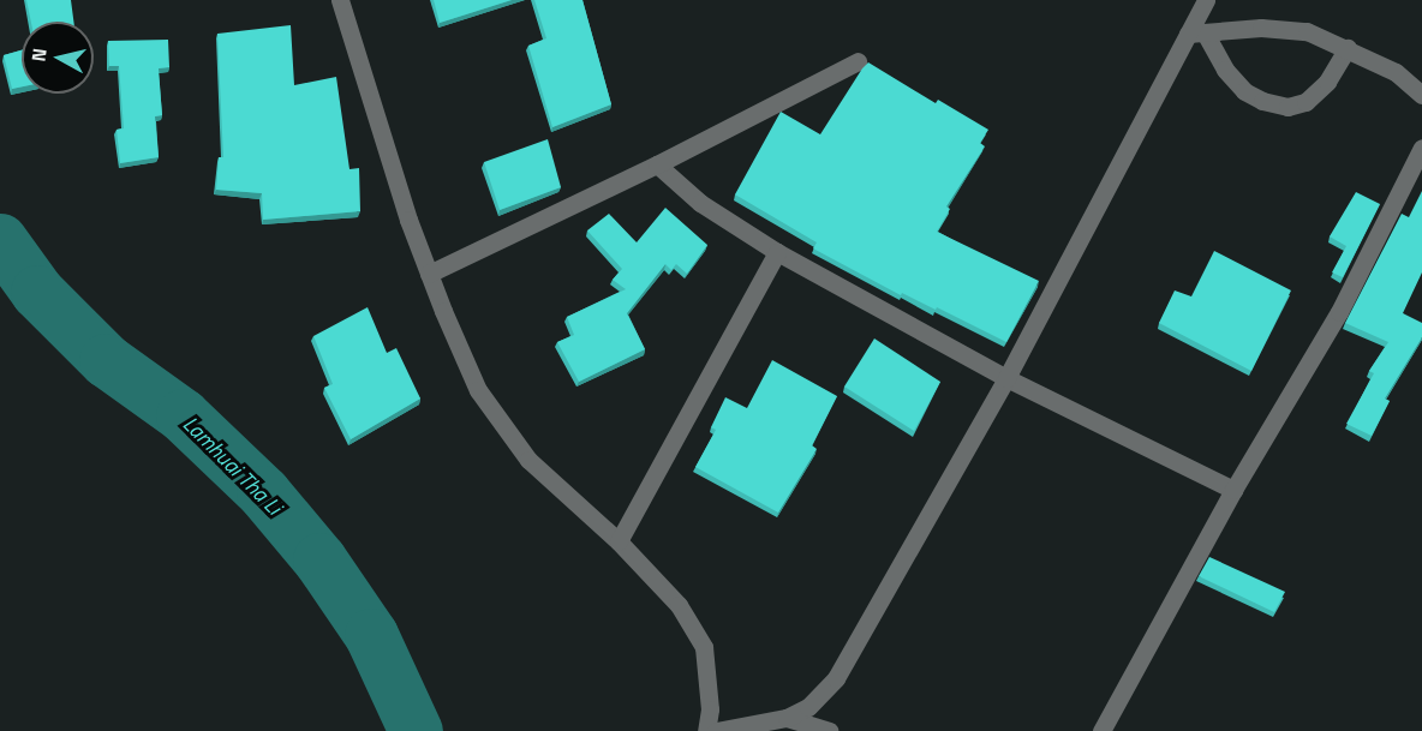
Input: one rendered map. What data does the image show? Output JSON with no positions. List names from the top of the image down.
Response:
{
  "water": ["Lamhuai Tha Li"],
  "north": "left"
}
